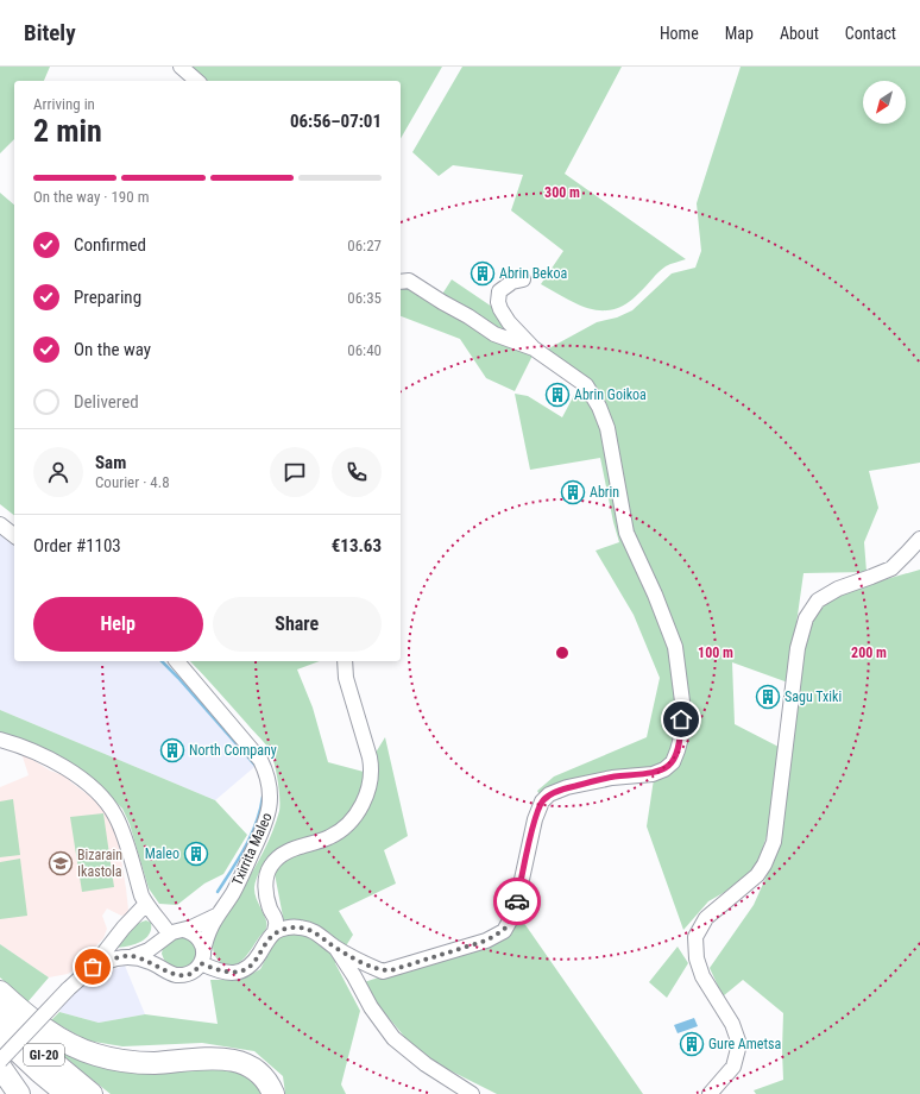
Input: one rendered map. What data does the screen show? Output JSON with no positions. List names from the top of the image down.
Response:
{
  "streets": {
    "highway": ["GI-20"],
    "street": ["Txirrita Maleo"]
  },
  "places": {
    "building": [
      "Abrin Bekoa",
      "Abrin Goikoa",
      "Abrin",
      "Sagu Txiki",
      "North Company",
      "Maleo",
      "Gure Ametsa"
    ],
    "school or university": ["Bizarain Ikastola"]
  },
  "north": "bottom left",
  "page": {
    "header": "Bitely",
    "nav": [
      "Home",
      "Map",
      "About",
      "Contact"
    ],
    "heading": ["2 min", "Arriving in", "06:56–07:01"],
    "panel": [
      "Sam",
      "Courier · 4.8",
      "Order #1103",
      "€13.63"
    ],
    "bar": "On the way · 190 m",
    "list": [
      ["Confirmed", "06:27"],
      ["Preparing", "06:35"],
      ["On the way", "06:40"],
      "Delivered"
    ],
    "buttons": ["Help", "Share"]
  },
  "rings": ["300 m", "100 m", "200 m"]
}
